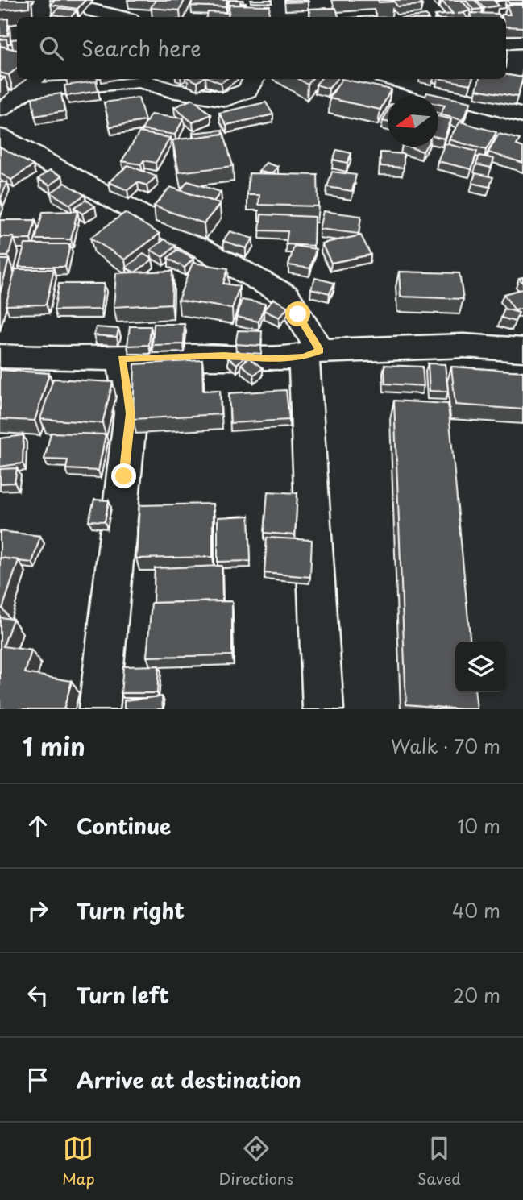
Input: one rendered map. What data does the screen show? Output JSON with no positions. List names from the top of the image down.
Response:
{
  "north": "left",
  "page": {
    "search": "Search here",
    "heading": ["1 min", "Walk · 70 m"],
    "list": [
      ["Continue", "10 m"],
      ["Turn right", "40 m"],
      ["Turn left", "20 m"],
      "Arrive at destination"
    ],
    "nav": ["Map", "Directions", "Saved"]
  }
}
